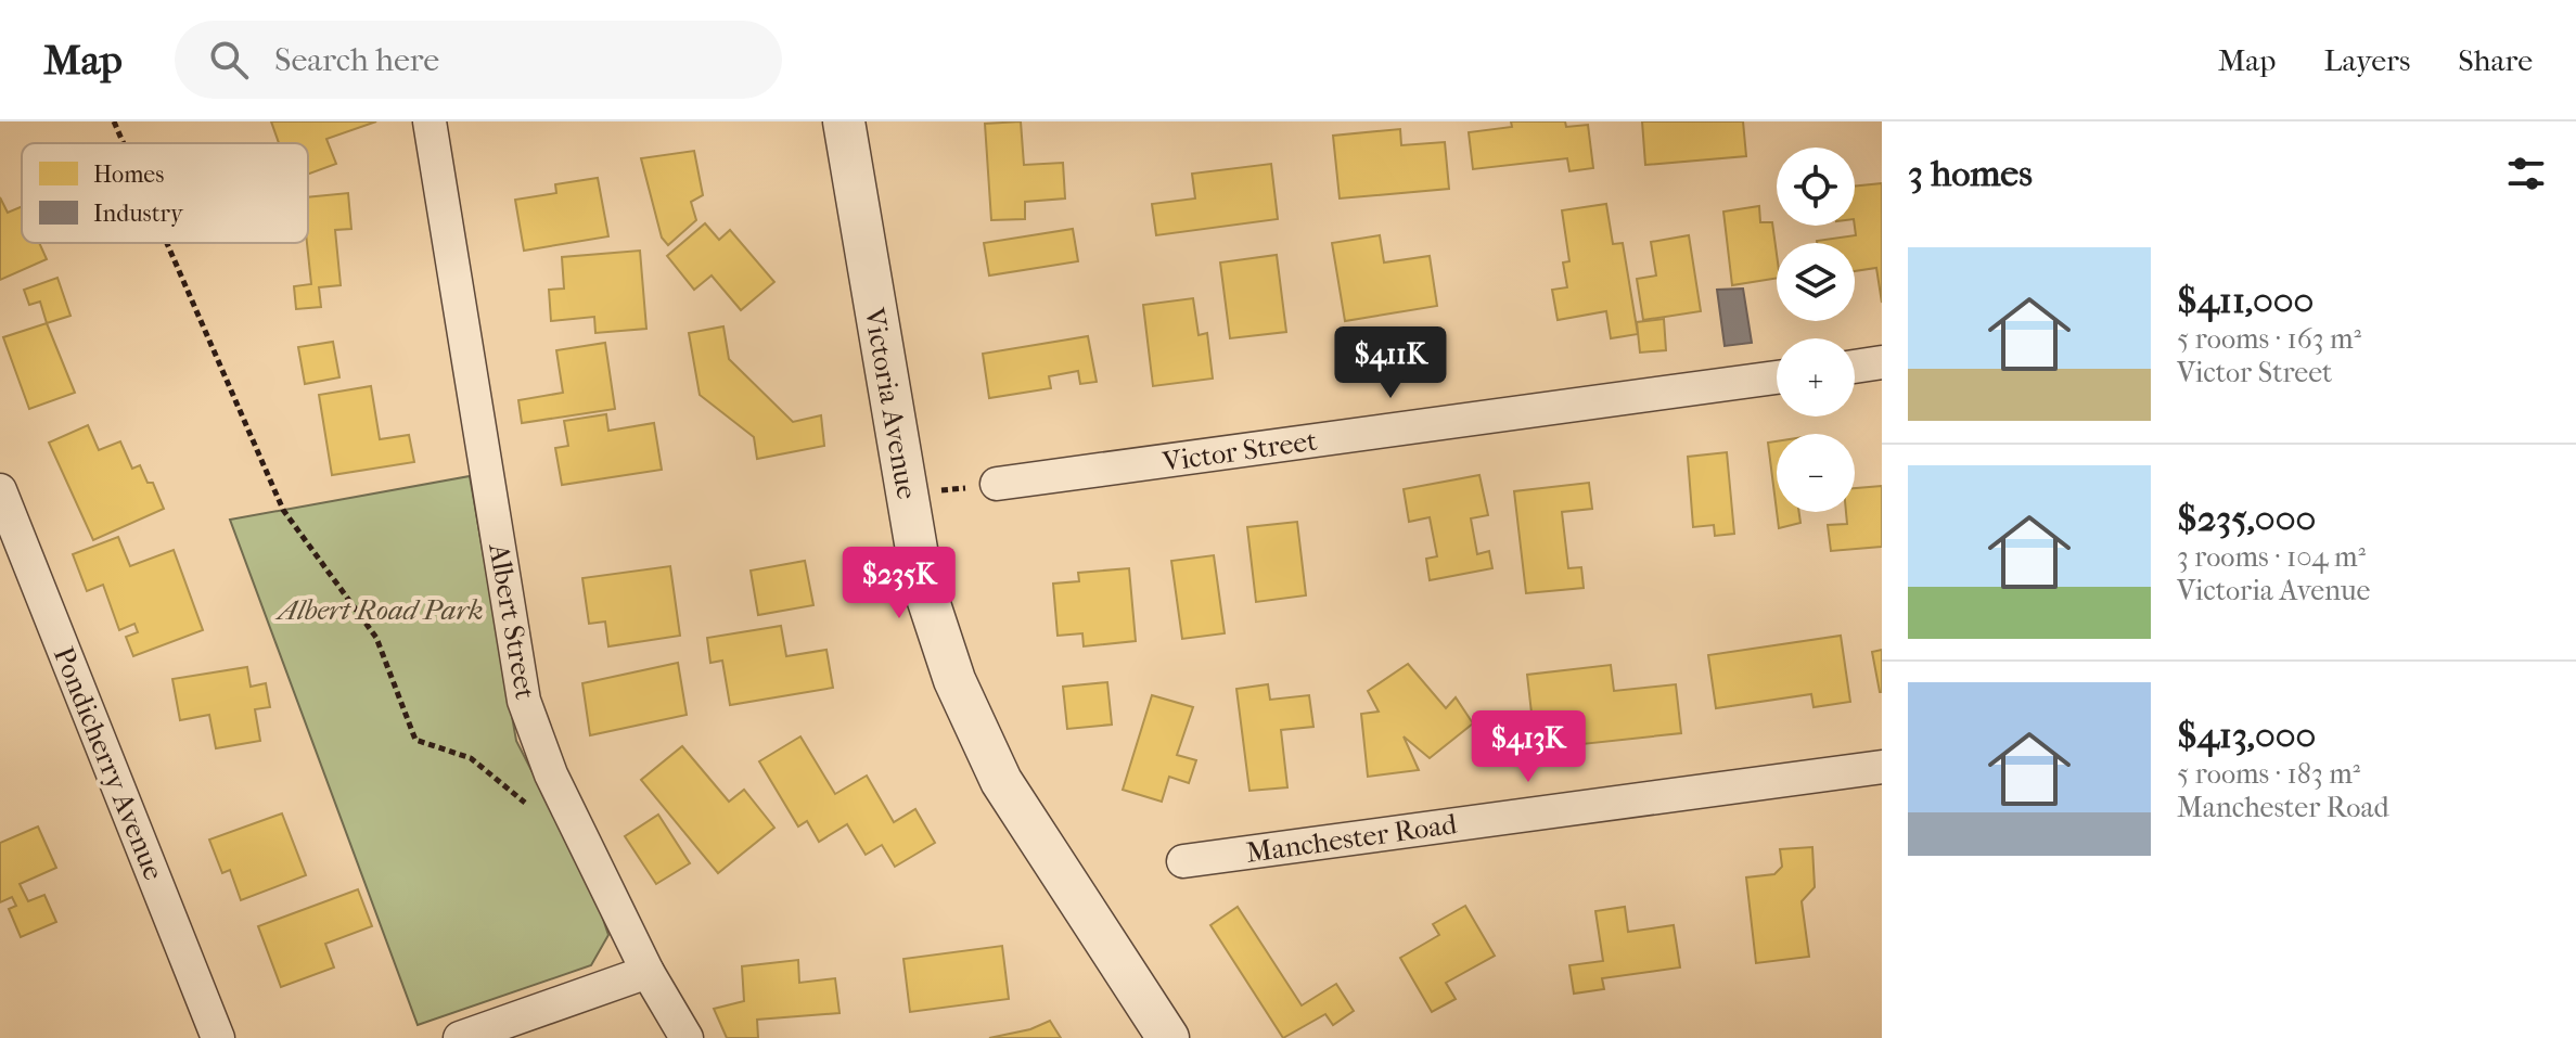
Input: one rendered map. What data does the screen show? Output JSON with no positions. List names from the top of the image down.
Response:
{
  "streets": {
    "street": [
      "Victoria Avenue",
      "Victor Street",
      "Albert Street",
      "Pondicherry Avenue",
      "Manchester Road"
    ]
  },
  "parks": ["Albert Road Park"],
  "legend": ["Homes", "Industry"],
  "page": {
    "header": "Map",
    "search": "Search here",
    "nav": ["Map", "Layers", "Share"],
    "heading": "3 homes",
    "map_buttons": ["+", "−"],
    "list": [
      {
        "name": "$411,000",
        "note": "5 rooms · 163 m² · Victor Street"
      },
      {
        "name": "$235,000",
        "note": "3 rooms · 104 m² · Victoria Avenue"
      },
      {
        "name": "$413,000",
        "note": "5 rooms · 183 m² · Manchester Road"
      }
    ],
    "price": ["$411K", "$235K", "$413K"]
  }
}
